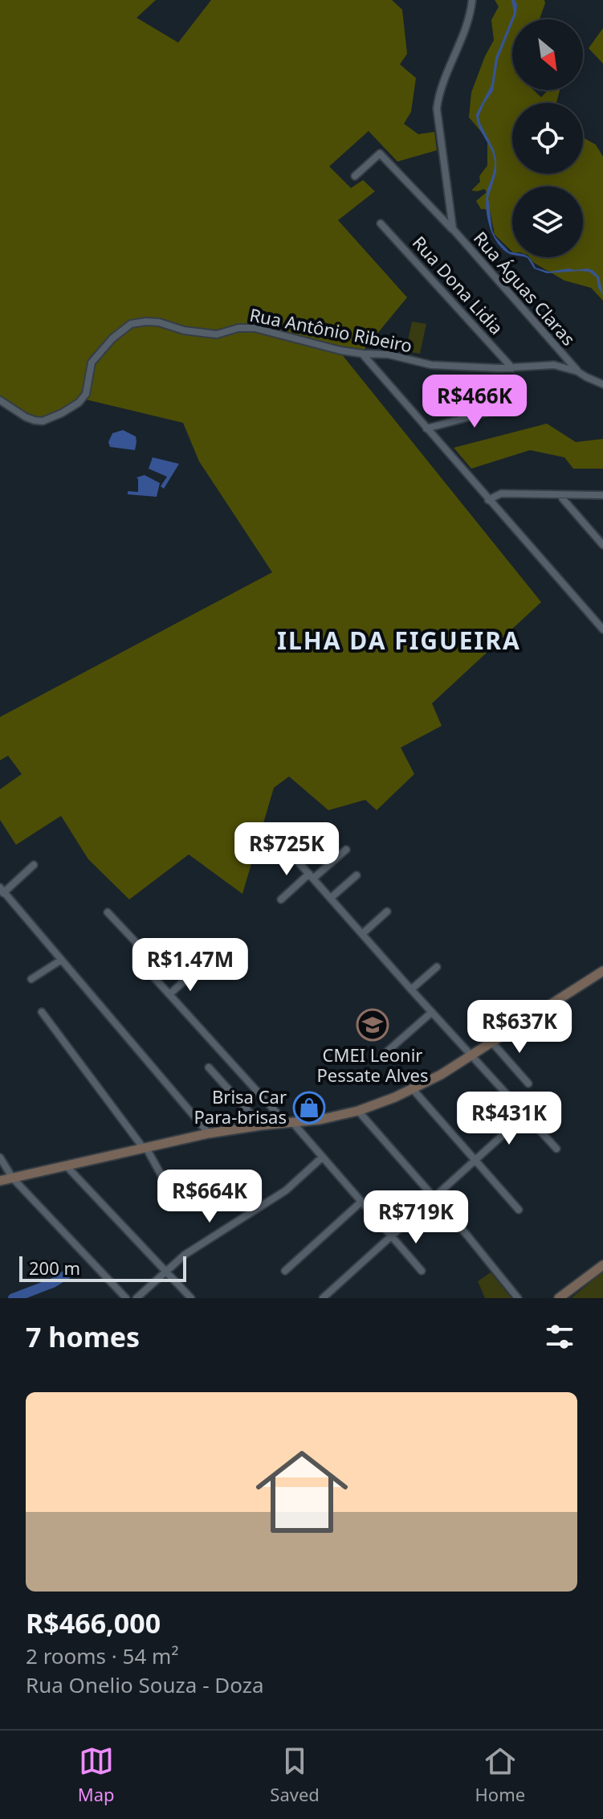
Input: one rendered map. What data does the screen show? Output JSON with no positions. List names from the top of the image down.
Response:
{
  "streets": {
    "street": ["Rua Dona Lidia", "Rua Águas Claras", "Rua Antônio Ribeiro"]
  },
  "crossings": [
    ["Rua Dona Lidia", "Rua Antônio Ribeiro"],
    ["Rua Águas Claras", "Rua Antônio Ribeiro"]
  ],
  "districts": ["ILHA DA FIGUEIRA"],
  "places": {
    "school or university": ["CMEI Leonir Pessate Alves"],
    "shop": ["Brisa Car Para-brisas"]
  },
  "scale_bar": "200 m",
  "north": "bottom right",
  "page": {
    "price": [
      "R$466K",
      "R$725K",
      "R$1.47M",
      "R$637K",
      "R$431K",
      "R$664K",
      "R$719K"
    ],
    "scale": "200 m",
    "heading": "7 homes",
    "list": [
      {
        "name": "R$466,000",
        "note": "2 rooms · 54 m² · Rua Onelio Souza - Doza"
      }
    ],
    "tabs": ["Map", "Saved", "Home"]
  }
}
